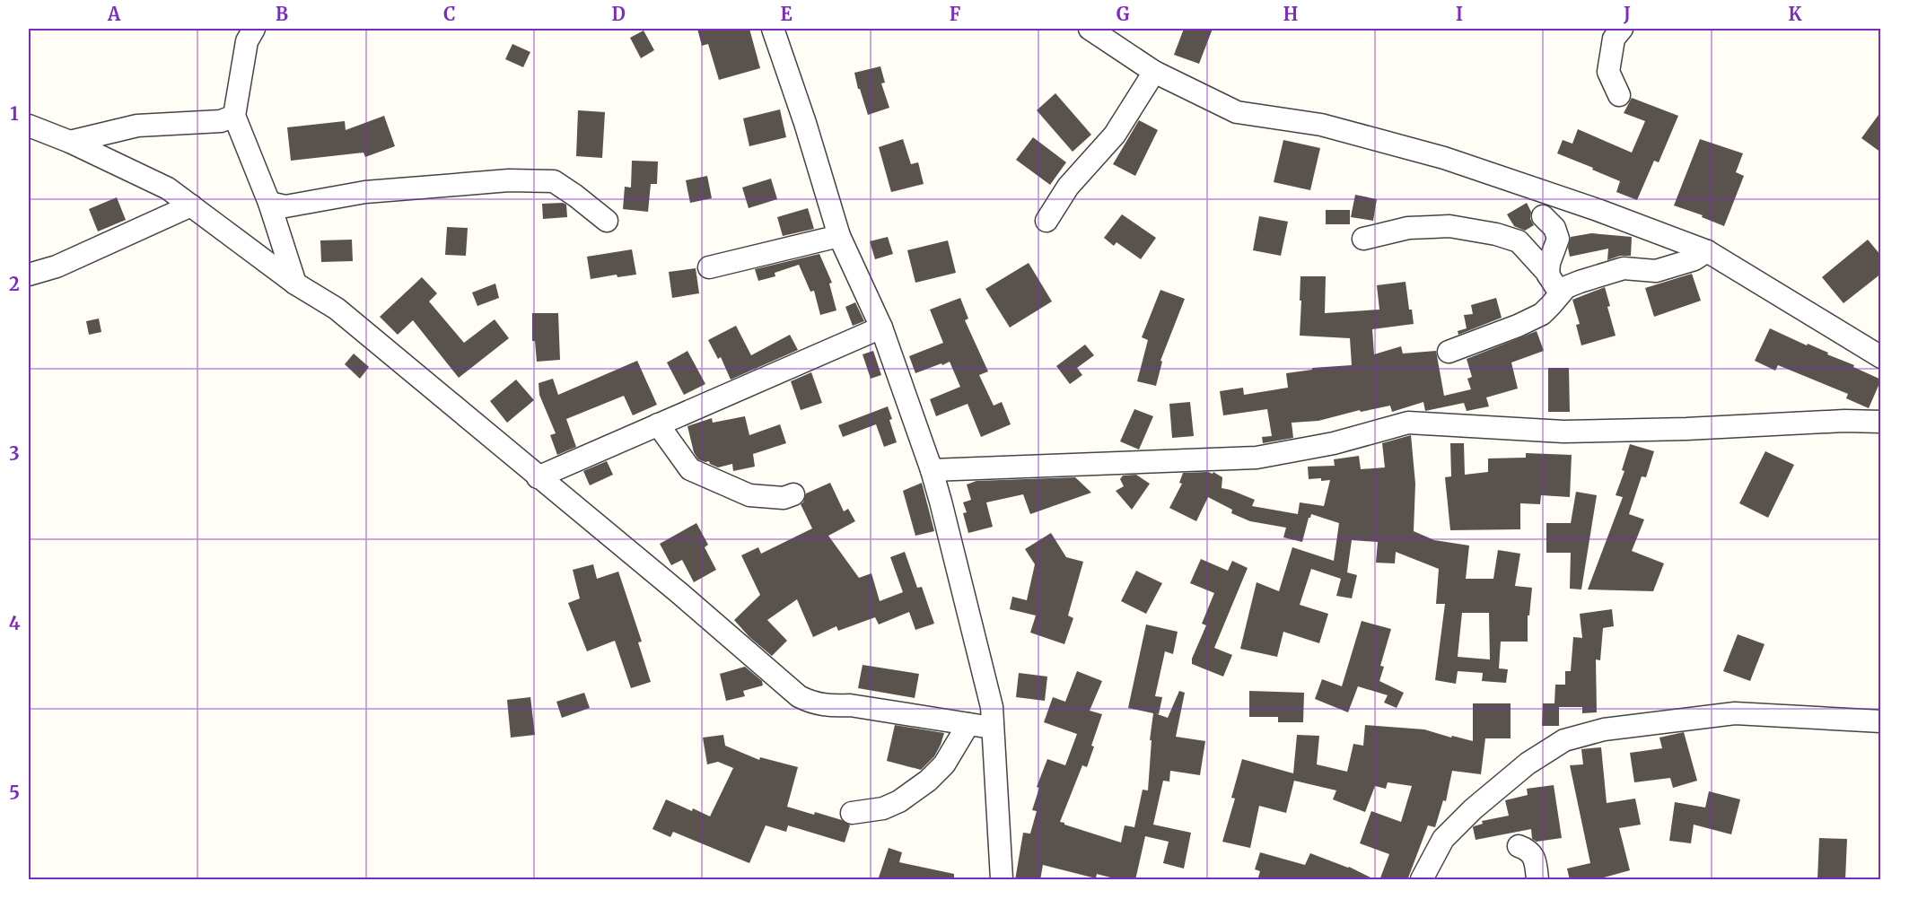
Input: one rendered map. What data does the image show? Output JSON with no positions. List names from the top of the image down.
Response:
{
  "grid": {
    "columns": [
      "A",
      "B",
      "C",
      "D",
      "E",
      "F",
      "G",
      "H",
      "I",
      "J",
      "K"
    ],
    "rows": [
      "1",
      "2",
      "3",
      "4",
      "5"
    ]
  }
}
